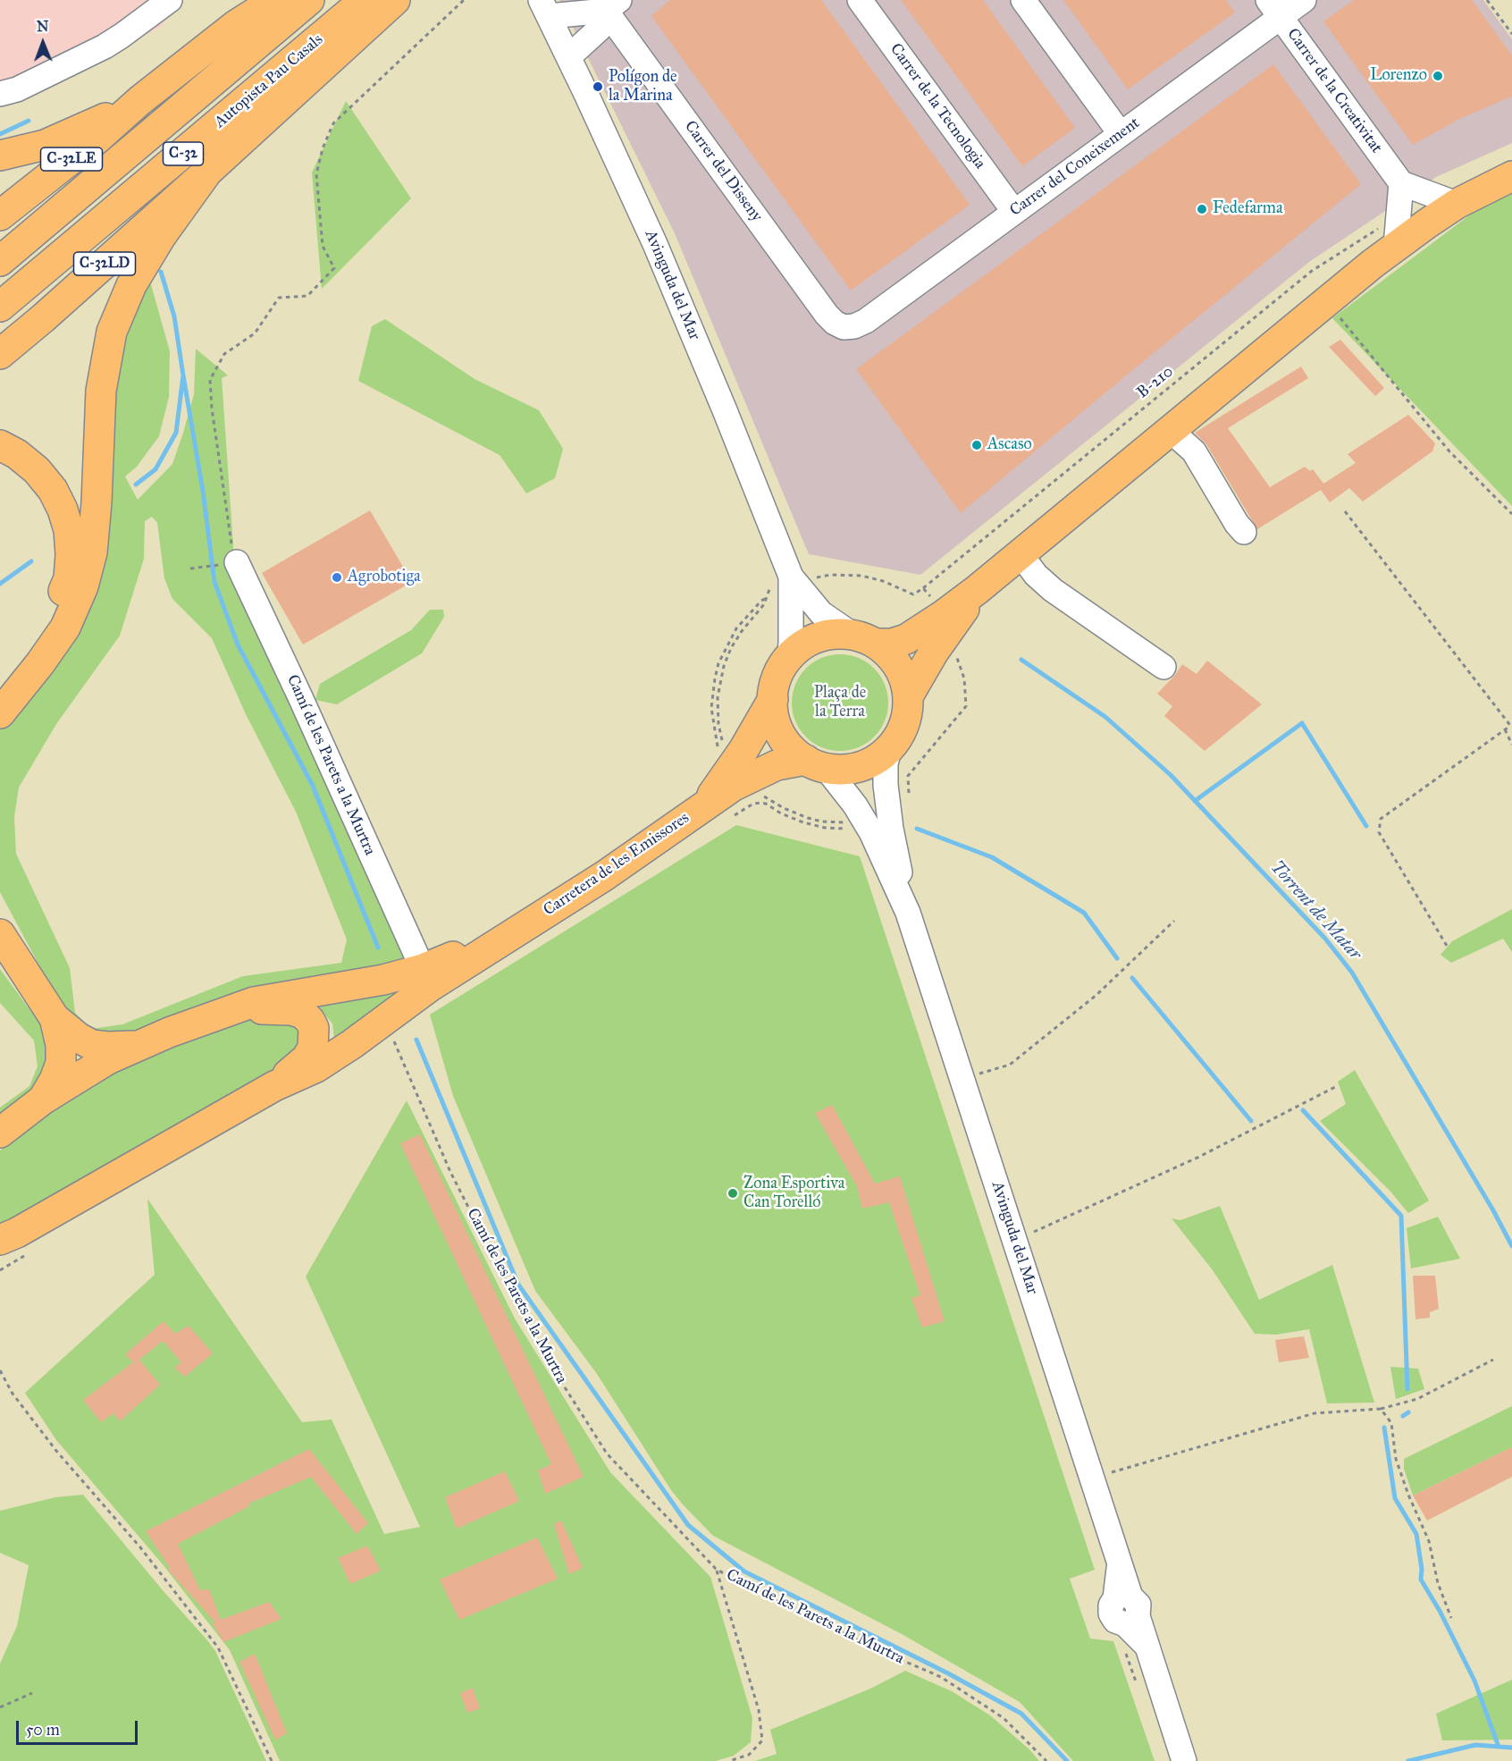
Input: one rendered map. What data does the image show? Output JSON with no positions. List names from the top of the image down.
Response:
{
  "streets": {
    "main road": [
      "Autopista Pau Casals",
      "C-32",
      "C-32LE",
      "C-32LD",
      "Carretera de les Emissores"
    ],
    "street": [
      "Carrer de la Creativitat",
      "Carrer de la Tecnologia",
      "Carrer del Coneixement",
      "Carrer del Disseny",
      "Avinguda del Mar",
      "Camí de les Parets a la Murtra"
    ],
    "path": ["B-210"]
  },
  "crossings": [
    ["Carrer de la Creativitat", "Carrer del Coneixement"],
    ["Carrer de la Tecnologia", "Carrer del Coneixement"],
    ["Carrer del Coneixement", "Carrer del Disseny"]
  ],
  "water": ["Torrent de Matar"],
  "parks": ["Plaça de la Terra"],
  "places": [
    "Lorenzo",
    "Polígon de la Marina",
    "Fedefarma",
    "Ascaso",
    "Agrobotiga",
    "Zona Esportiva Can Torelló"
  ],
  "scale_bar": "50 m",
  "north": "top"
}
